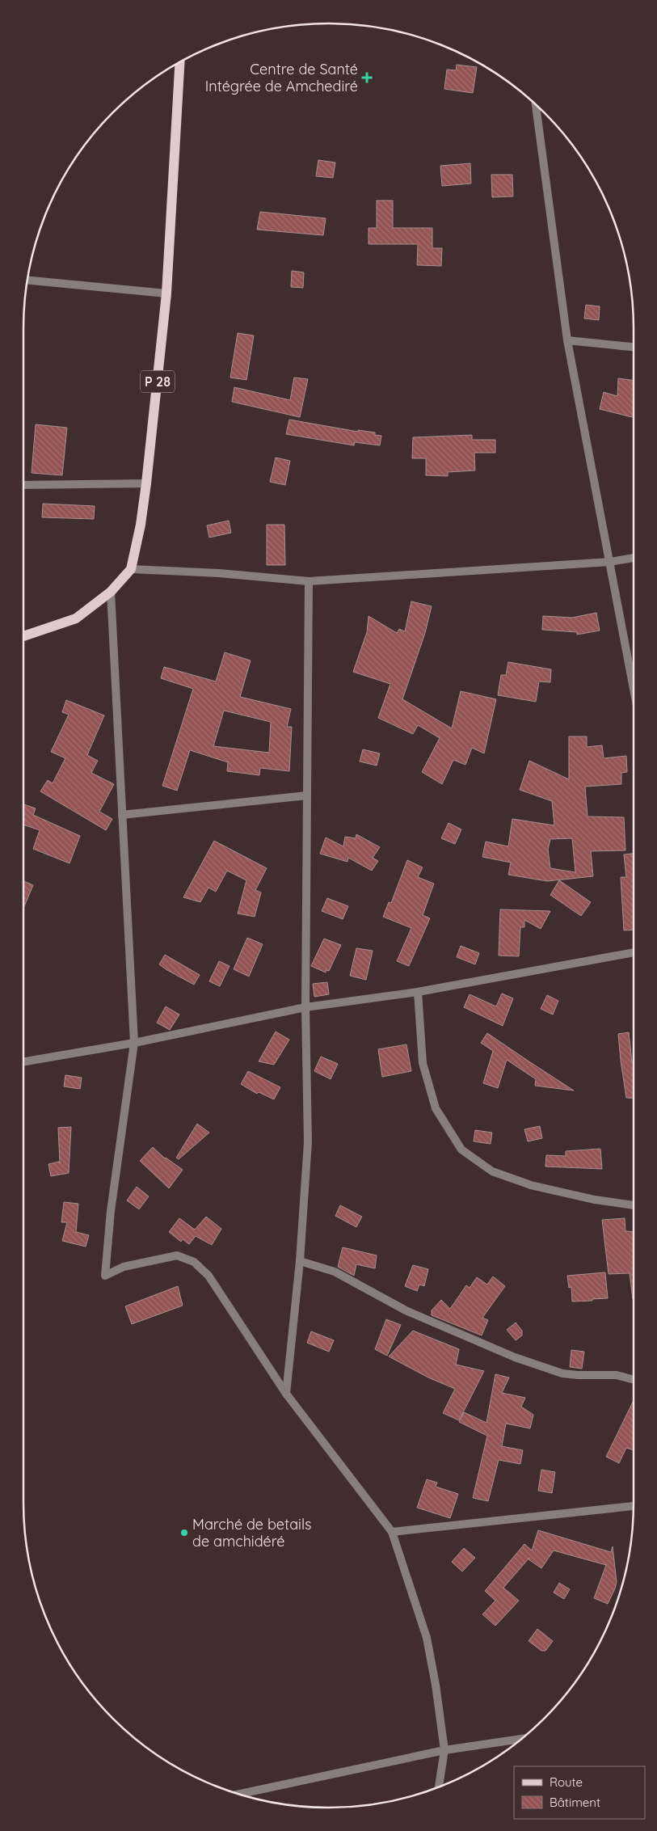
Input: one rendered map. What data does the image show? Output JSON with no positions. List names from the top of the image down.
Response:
{
  "streets": {
    "main road": ["P 28"]
  },
  "places": {
    "health": ["Centre de Santé Intégrée de Amchediré"],
    "other": ["Marché de betails de amchidéré"]
  },
  "legend": ["Route", "Bâtiment"]
}
